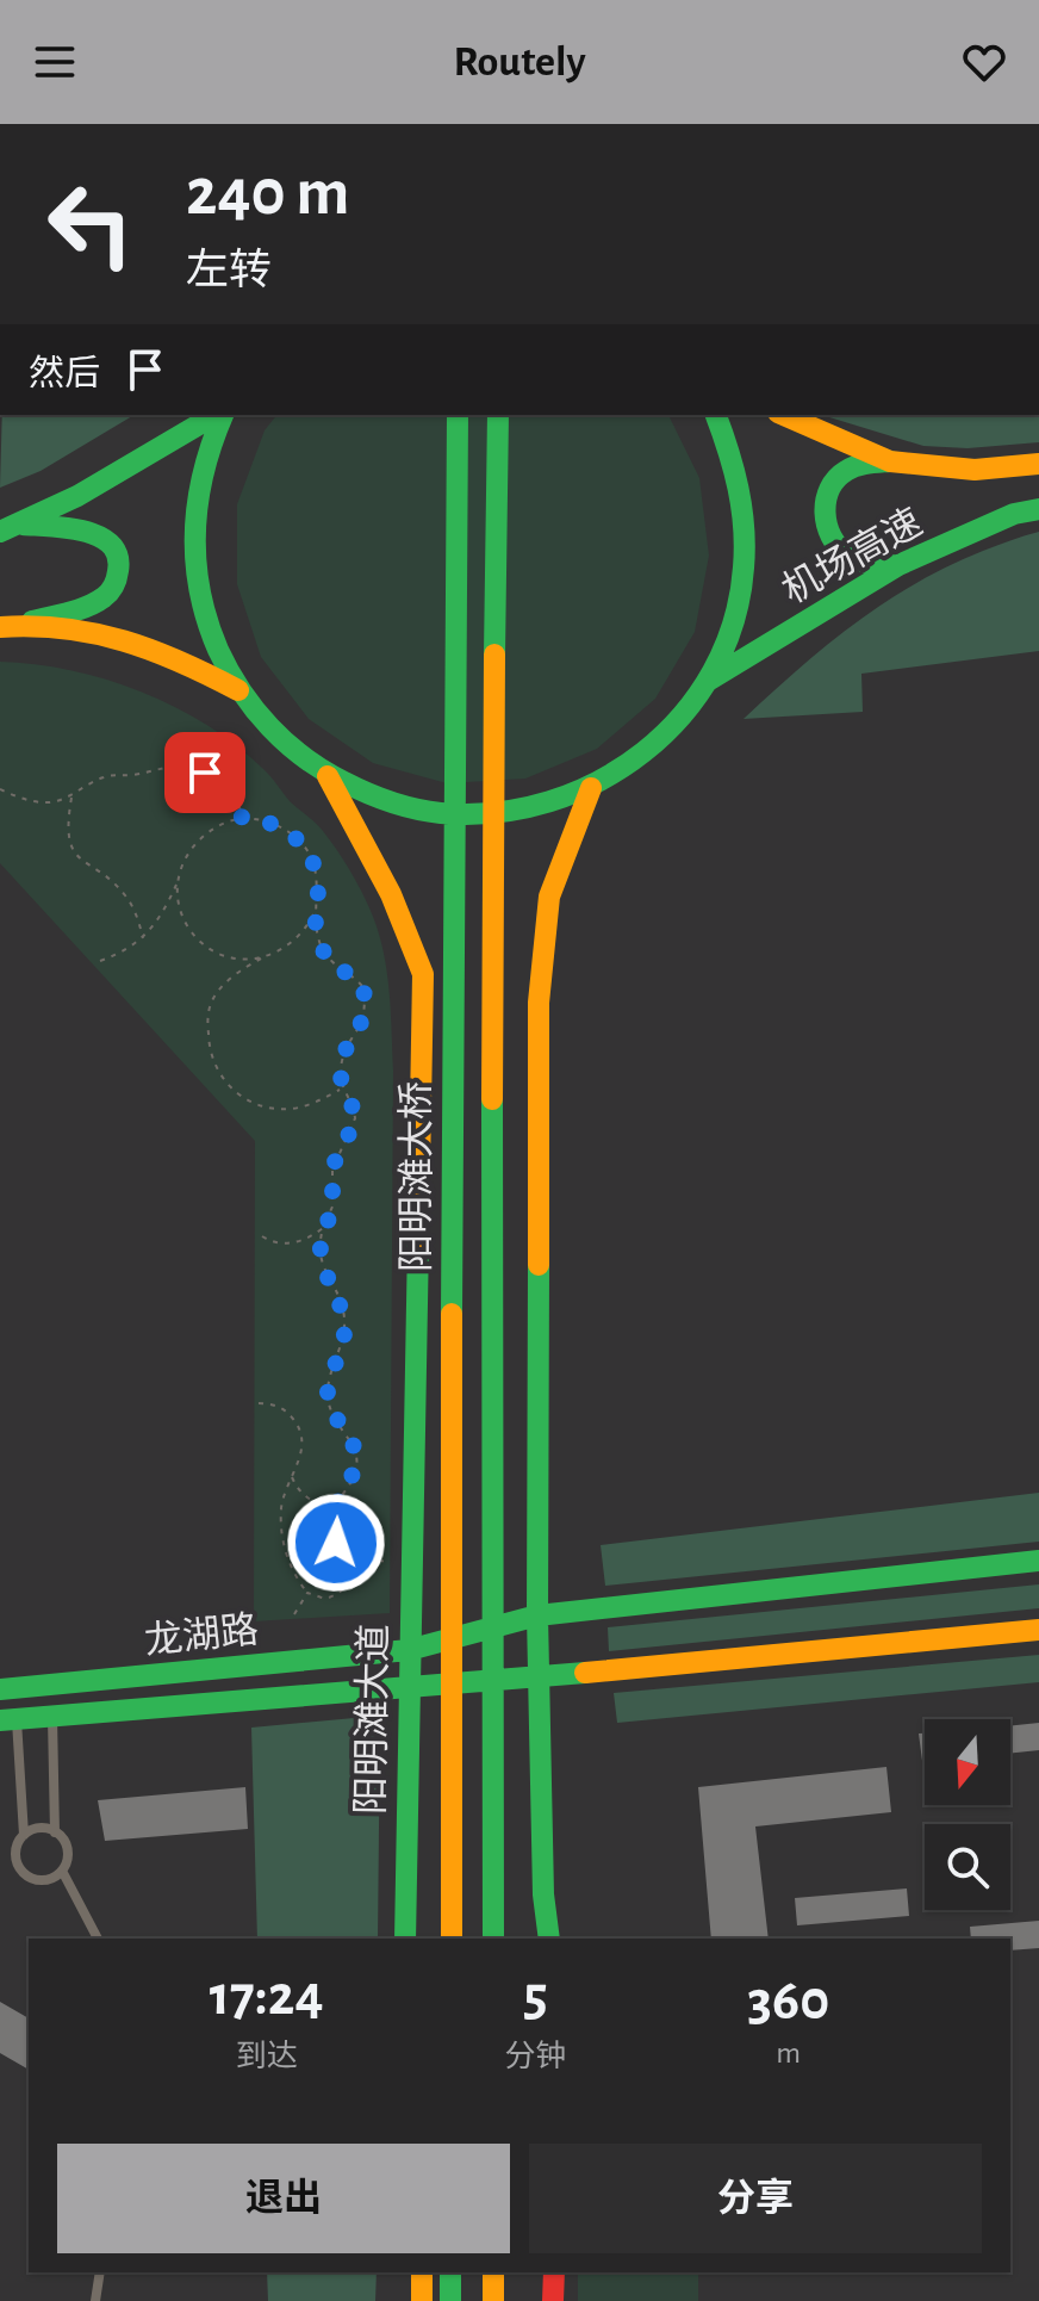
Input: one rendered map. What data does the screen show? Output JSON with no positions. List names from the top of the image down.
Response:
{
  "streets": {
    "main road": [
      "机场高速",
      "阳明滩大桥",
      "龙湖路",
      "阳明滩大道"
    ]
  },
  "crossings": [
    ["龙湖路", "阳明滩大道"]
  ],
  "north": "bottom",
  "page": {
    "header": "Routely",
    "turn": ["240 m", "左转"],
    "then": "然后",
    "eta": [
      "17:24",
      "到达",
      "5",
      "分钟",
      "360",
      "m"
    ],
    "buttons": ["退出", "分享"]
  }
}
